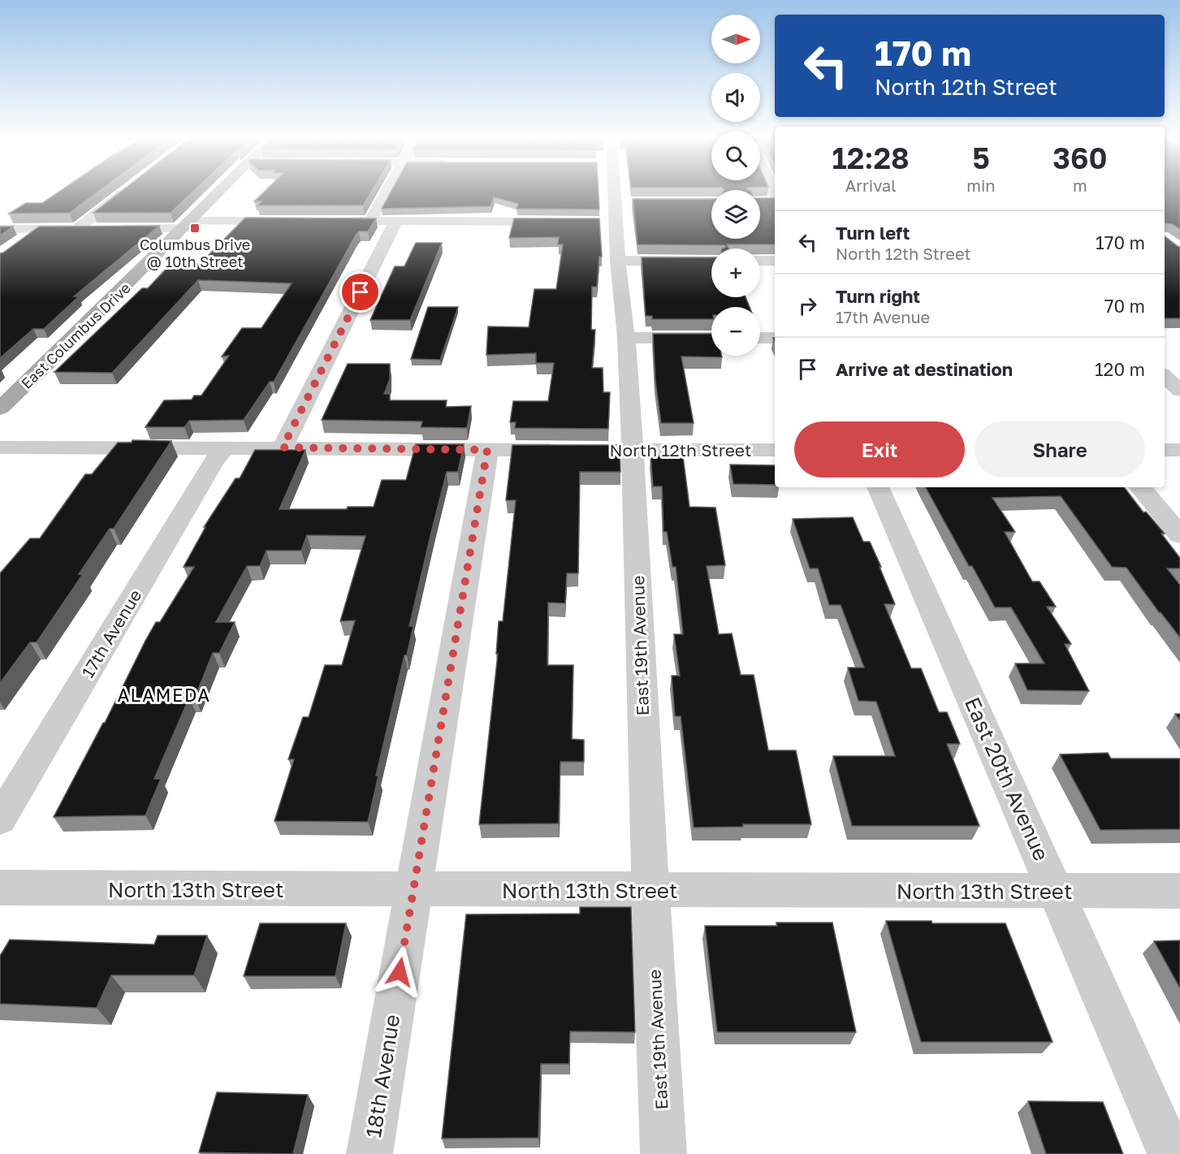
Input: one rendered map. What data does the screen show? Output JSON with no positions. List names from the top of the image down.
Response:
{
  "streets": {
    "main road": ["East Columbus Drive"],
    "street": [
      "North 12th Street",
      "17th Avenue",
      "East 19th Avenue",
      "East 20th Avenue",
      "North 13th Street",
      "18th Avenue"
    ]
  },
  "crossings": [
    ["North 12th Street", "17th Avenue"],
    ["North 12th Street", "East 19th Avenue"],
    ["North 12th Street", "18th Avenue"],
    ["East 19th Avenue", "North 13th Street"],
    ["East 20th Avenue", "North 13th Street"],
    ["North 13th Street", "18th Avenue"]
  ],
  "districts": ["ALAMEDA"],
  "places": {
    "transit": ["Columbus Drive @ 10th Street"]
  },
  "north": "right",
  "page": {
    "map_buttons": ["+", "−"],
    "turn": ["170 m", "North 12th Street"],
    "eta": [
      "12:28",
      "Arrival",
      "5",
      "min",
      "360",
      "m"
    ],
    "list": [
      {
        "name": "Turn left",
        "note": "North 12th Street",
        "value": "170 m"
      },
      {
        "name": "Turn right",
        "note": "17th Avenue",
        "value": "70 m"
      },
      {
        "name": "Arrive at destination",
        "value": "120 m"
      }
    ],
    "buttons": ["Exit", "Share"]
  }
}
